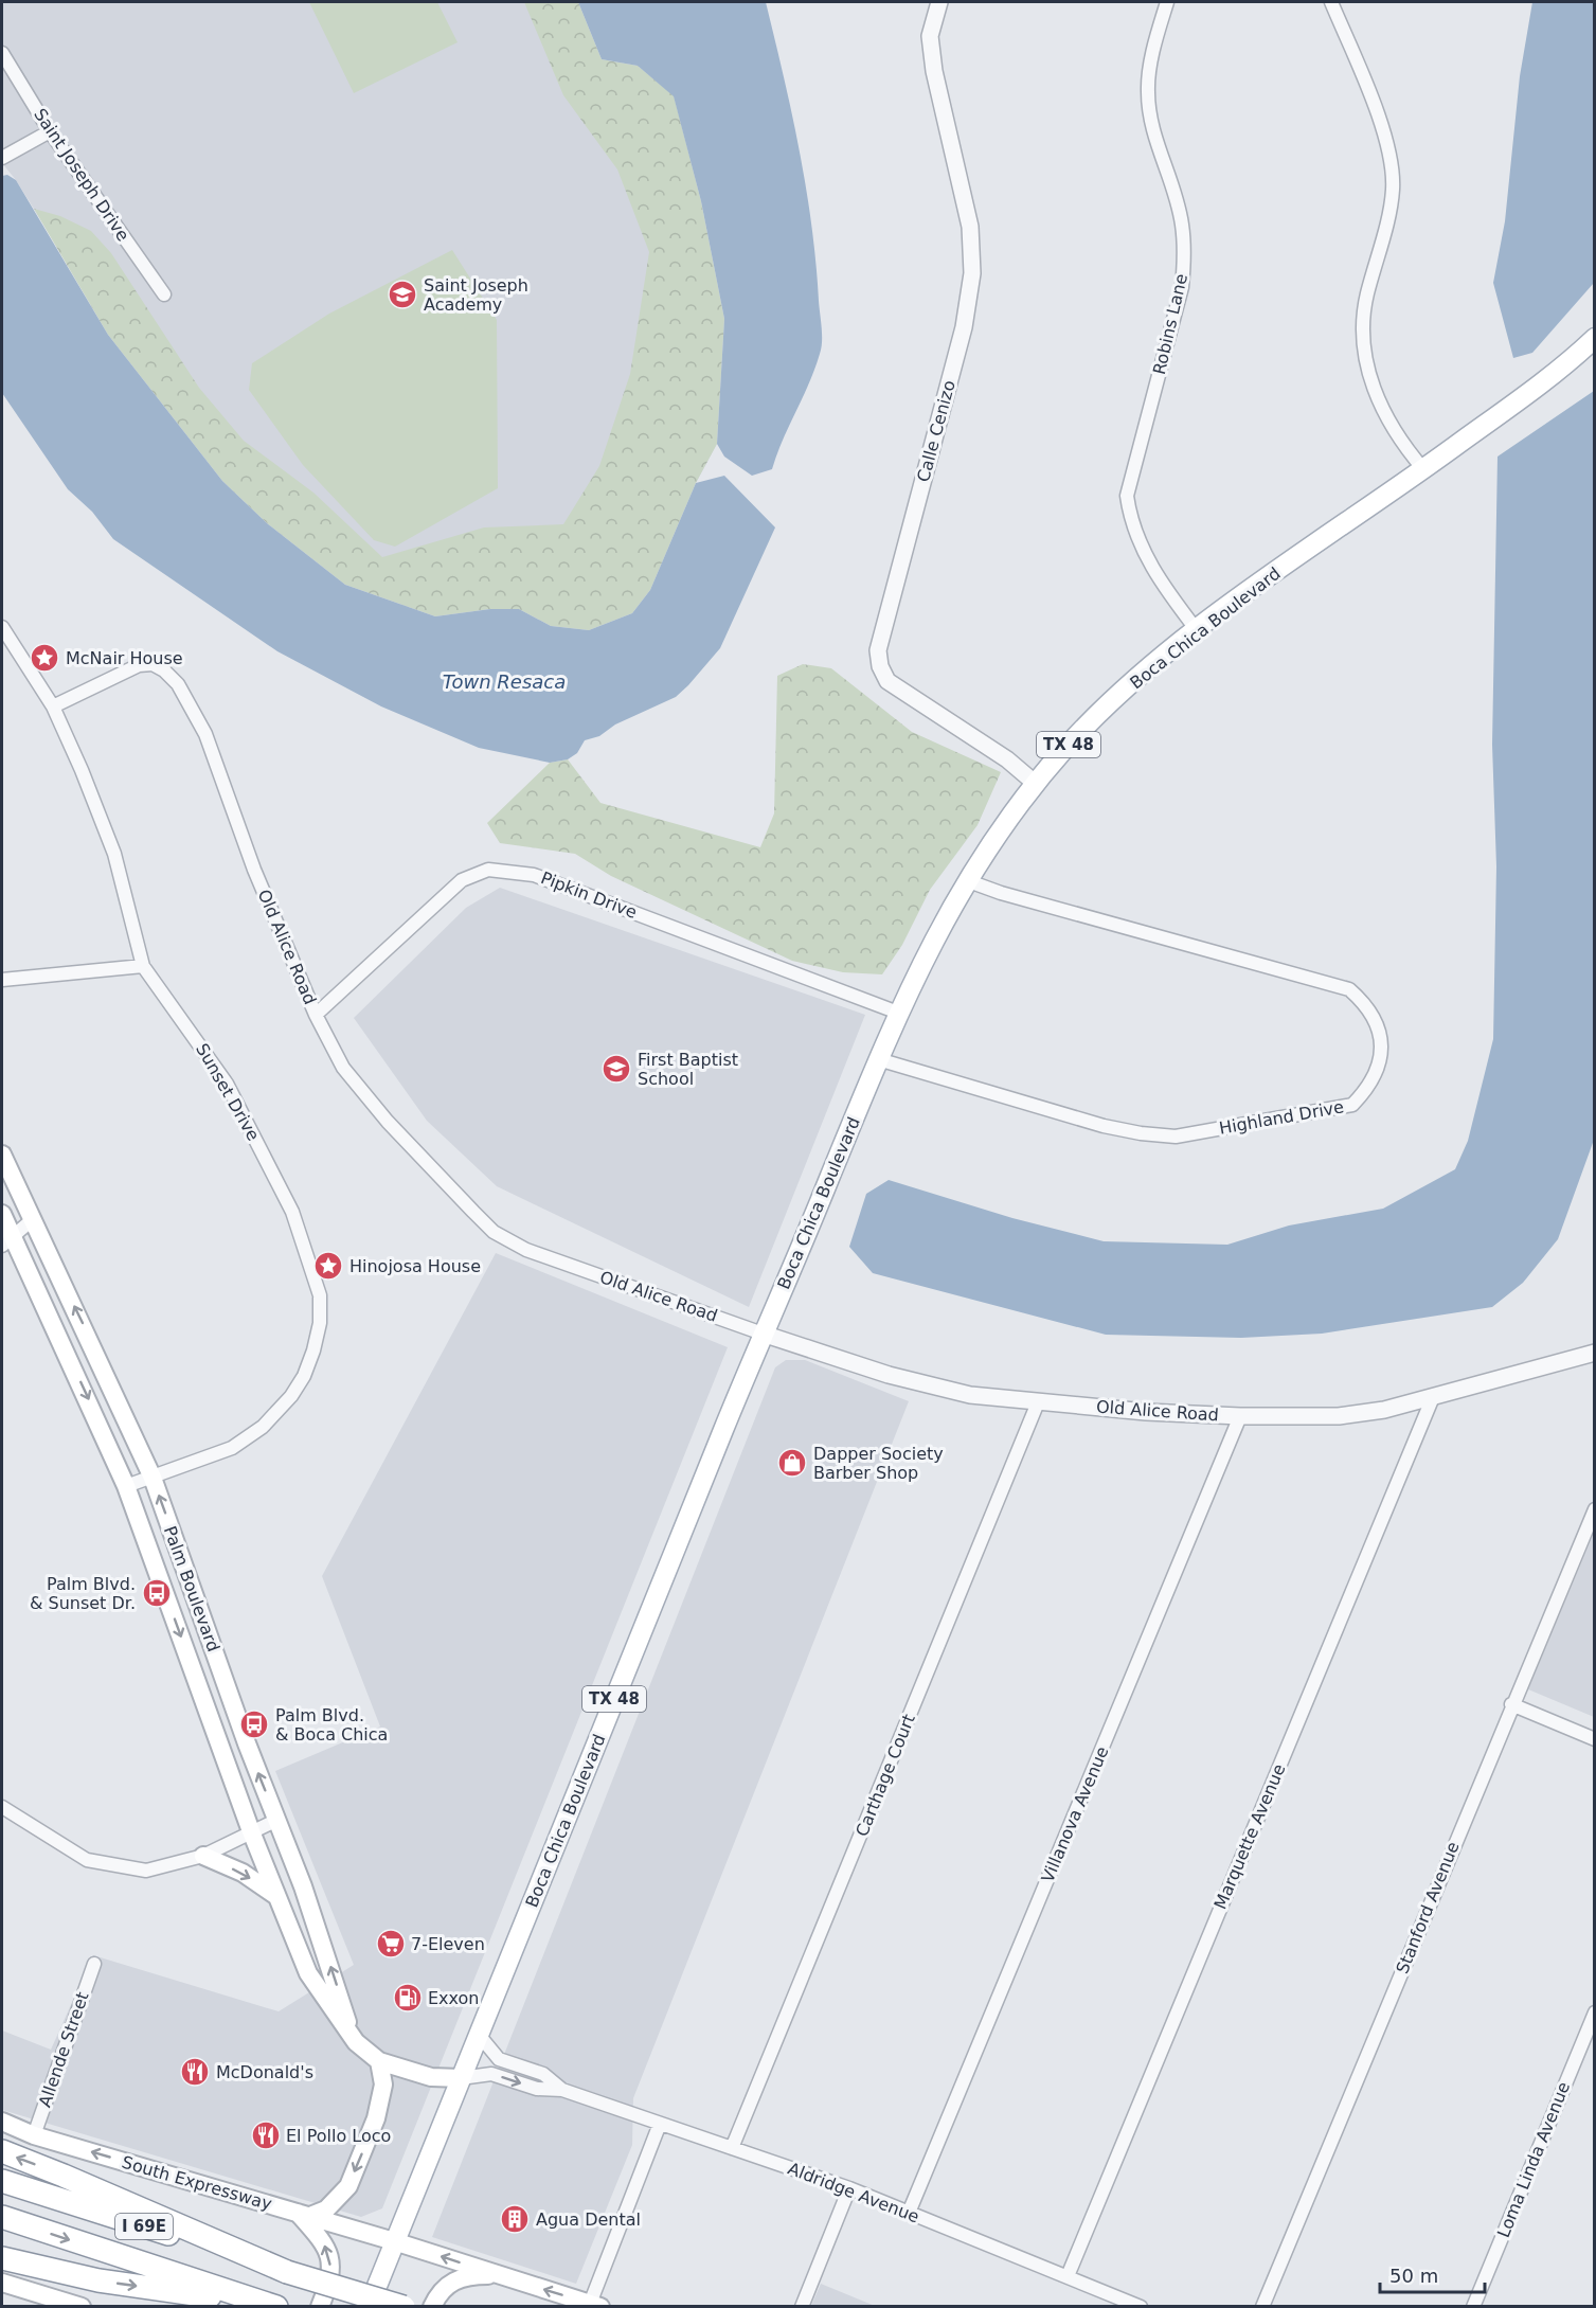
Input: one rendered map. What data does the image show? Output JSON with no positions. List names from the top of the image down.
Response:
{
  "streets": {
    "highway": ["I 69E"],
    "main road": [
      "Boca Chica Boulevard",
      "TX 48",
      "Palm Boulevard",
      "South Expressway"
    ],
    "street": [
      "Saint Joseph Drive",
      "Robins Lane",
      "Calle Cenizo",
      "Pipkin Drive",
      "Old Alice Road",
      "Sunset Drive",
      "Highland Drive",
      "Carthage Court",
      "Villanova Avenue",
      "Marquette Avenue",
      "Stanford Avenue",
      "Allende Street",
      "Loma Linda Avenue",
      "Aldridge Avenue"
    ]
  },
  "crossings": [
    ["Robins Lane", "Boca Chica Boulevard"],
    ["Calle Cenizo", "Boca Chica Boulevard"],
    ["Boca Chica Boulevard", "Pipkin Drive"],
    ["Boca Chica Boulevard", "Old Alice Road"],
    ["Boca Chica Boulevard", "Highland Drive"],
    ["Boca Chica Boulevard", "Palm Boulevard"],
    ["Boca Chica Boulevard", "South Expressway"],
    ["Boca Chica Boulevard", "Aldridge Avenue"],
    ["Pipkin Drive", "Old Alice Road"],
    ["Old Alice Road", "Sunset Drive"],
    ["Old Alice Road", "Carthage Court"],
    ["Old Alice Road", "Villanova Avenue"],
    ["Old Alice Road", "Marquette Avenue"],
    ["Sunset Drive", "Palm Boulevard"],
    ["Palm Boulevard", "Aldridge Avenue"],
    ["Carthage Court", "Aldridge Avenue"],
    ["Villanova Avenue", "Aldridge Avenue"],
    ["Marquette Avenue", "Aldridge Avenue"],
    ["Allende Street", "South Expressway"]
  ],
  "one_way": ["South Expressway"],
  "water": ["Town Resaca"],
  "places": {
    "school or university": ["Saint Joseph Academy", "First Baptist School"],
    "place": ["McNair House", "Hinojosa House"],
    "shop": ["Dapper Society Barber Shop"],
    "bus stop": ["Palm Blvd. & Sunset Dr.", "Palm Blvd. & Boca Chica"],
    "supermarket": ["7-Eleven"],
    "fuel station": ["Exxon"],
    "restaurant": ["McDonald's", "El Pollo Loco"],
    "building": ["Agua Dental"]
  },
  "scale_bar": "50 m"
}
